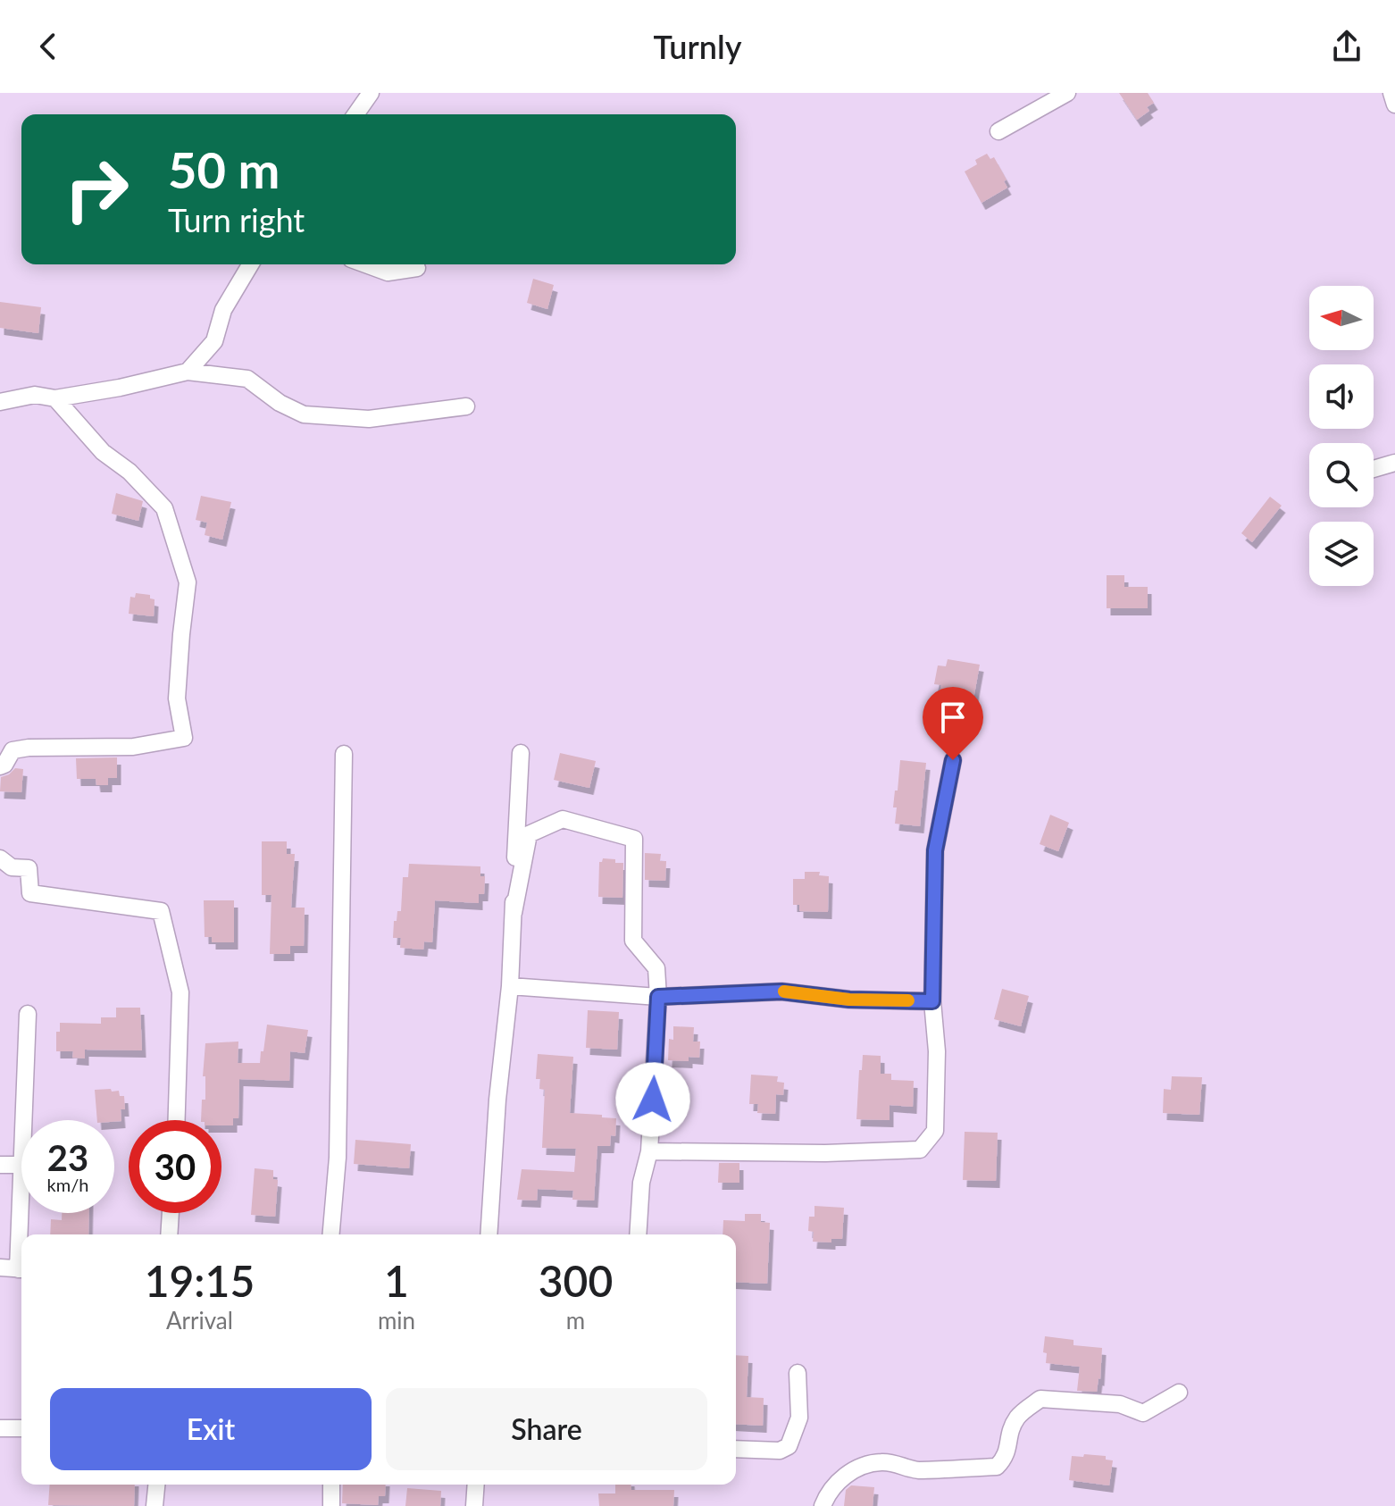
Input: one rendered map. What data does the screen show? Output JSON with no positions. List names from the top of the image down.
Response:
{
  "north": "left",
  "page": {
    "header": "Turnly",
    "turn": ["50 m", "Turn right"],
    "speed": "23 km/h",
    "limit": "30",
    "eta": [
      "19:15",
      "Arrival",
      "1",
      "min",
      "300",
      "m"
    ],
    "buttons": ["Exit", "Share"]
  }
}
